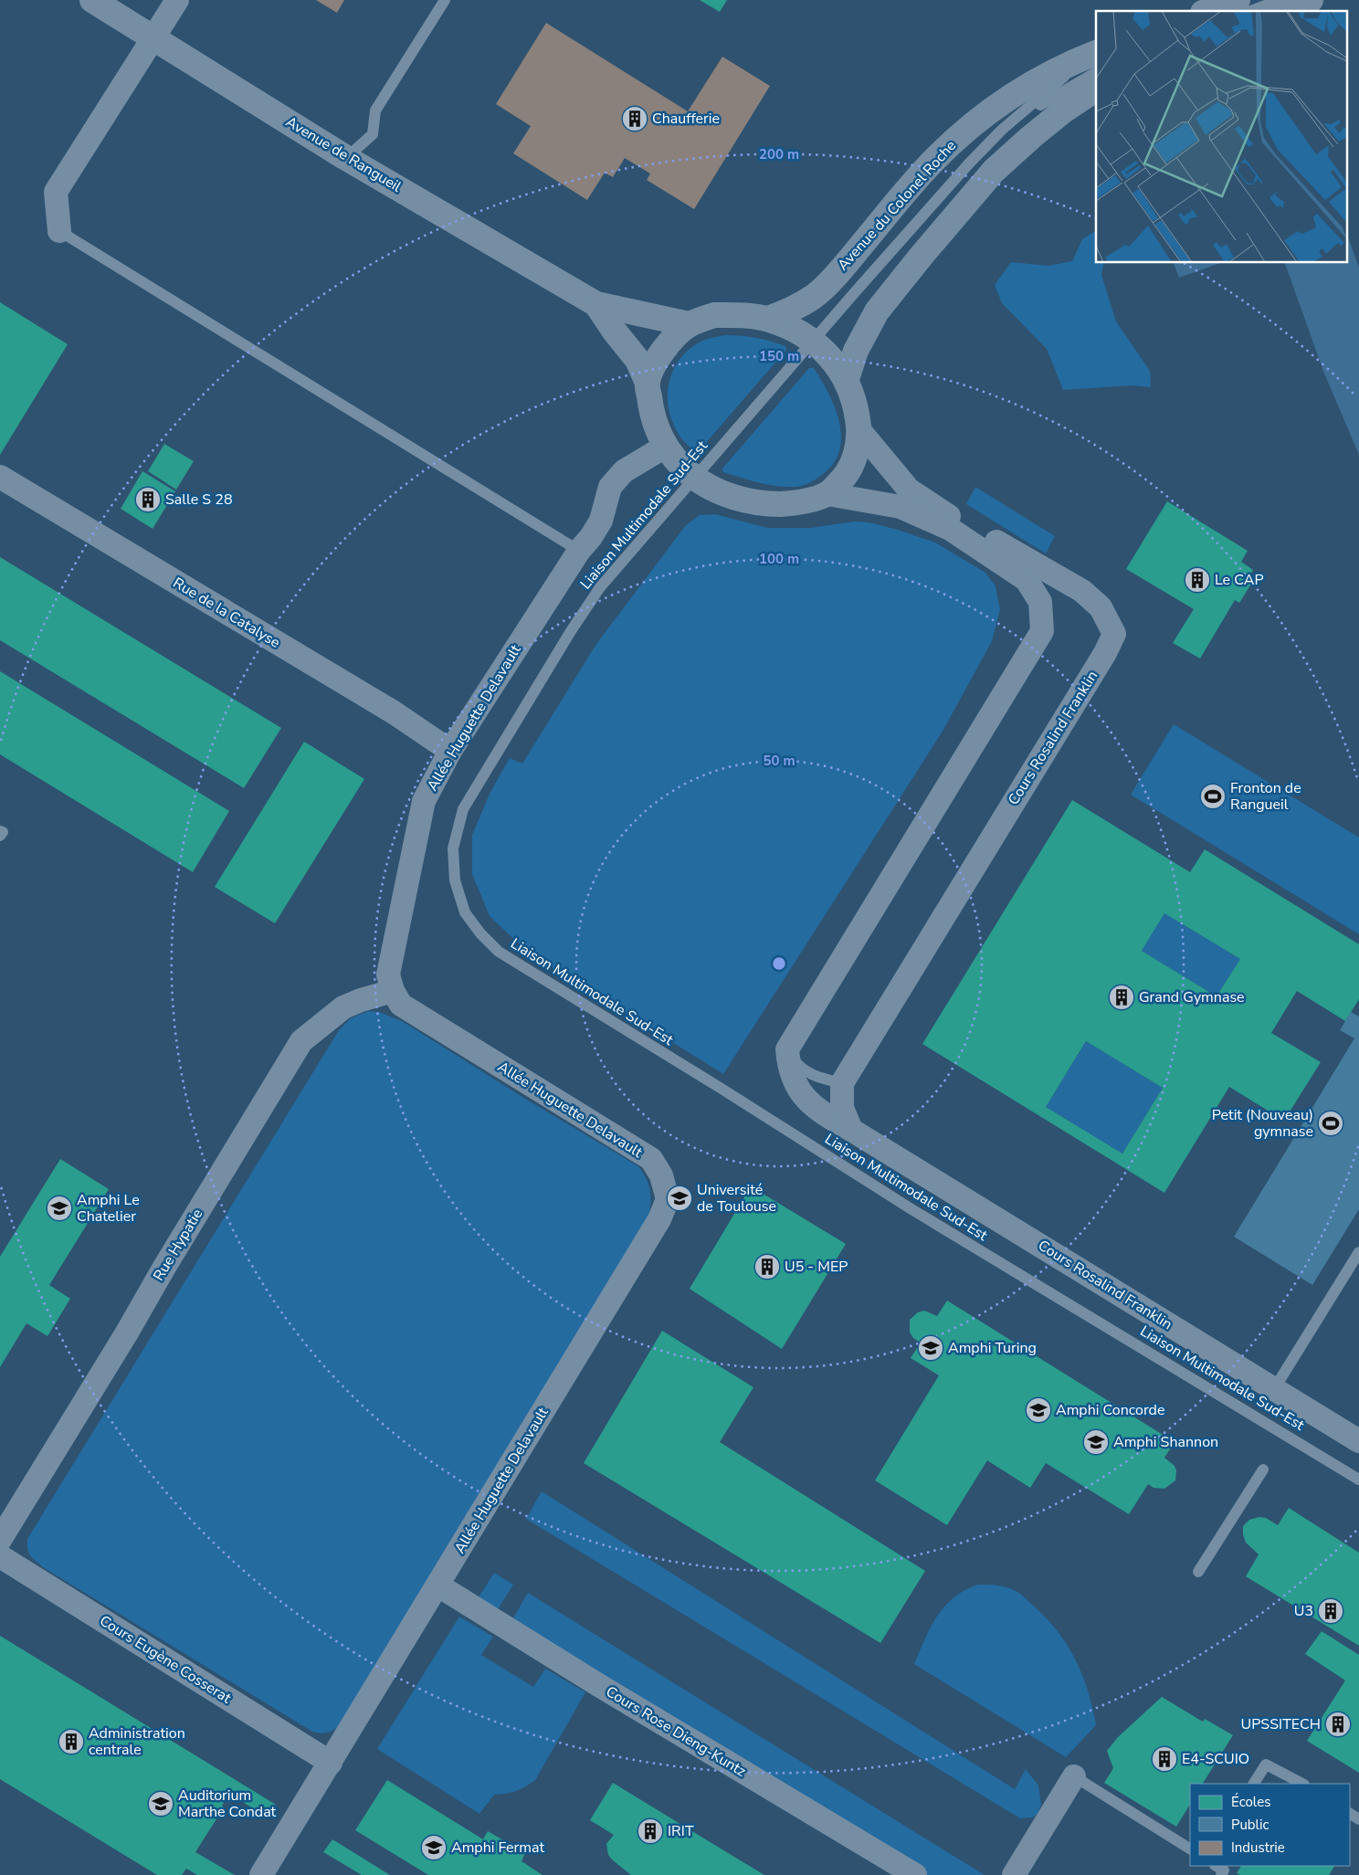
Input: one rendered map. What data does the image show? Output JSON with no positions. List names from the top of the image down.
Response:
{
  "streets": {
    "street": [
      "Avenue de Rangueil",
      "Avenue du Colonel Roche",
      "Rue de la Catalyse",
      "Allée Huguette Delavault",
      "Cours Rosalind Franklin",
      "Rue Hypatie",
      "Cours Eugène Cosserat",
      "Cours Rose Dieng-Kuntz"
    ],
    "lane": ["Liaison Multimodale Sud-Est"]
  },
  "crossings": [
    ["Avenue du Colonel Roche", "Liaison Multimodale Sud-Est"],
    ["Rue de la Catalyse", "Allée Huguette Delavault"],
    ["Allée Huguette Delavault", "Rue Hypatie"],
    ["Allée Huguette Delavault", "Cours Eugène Cosserat"],
    ["Allée Huguette Delavault", "Cours Rose Dieng-Kuntz"]
  ],
  "places": {
    "building": [
      "Chaufferie",
      "Salle S 28",
      "Le CAP",
      "Grand Gymnase",
      "U5 - MEP",
      "U3",
      "UPSSITECH",
      "Administration centrale",
      "E4-SCUIO",
      "IRIT"
    ],
    "sports": ["Fronton de Rangueil", "Petit (Nouveau) gymnase"],
    "school or university": [
      "Université de Toulouse",
      "Amphi Le Chatelier",
      "Amphi Turing",
      "Amphi Concorde",
      "Amphi Shannon",
      "Auditorium Marthe Condat",
      "Amphi Fermat"
    ]
  },
  "legend": ["Écoles", "Public", "Industrie"],
  "rings": [
    "200 m",
    "150 m",
    "100 m",
    "50 m"
  ]
}
